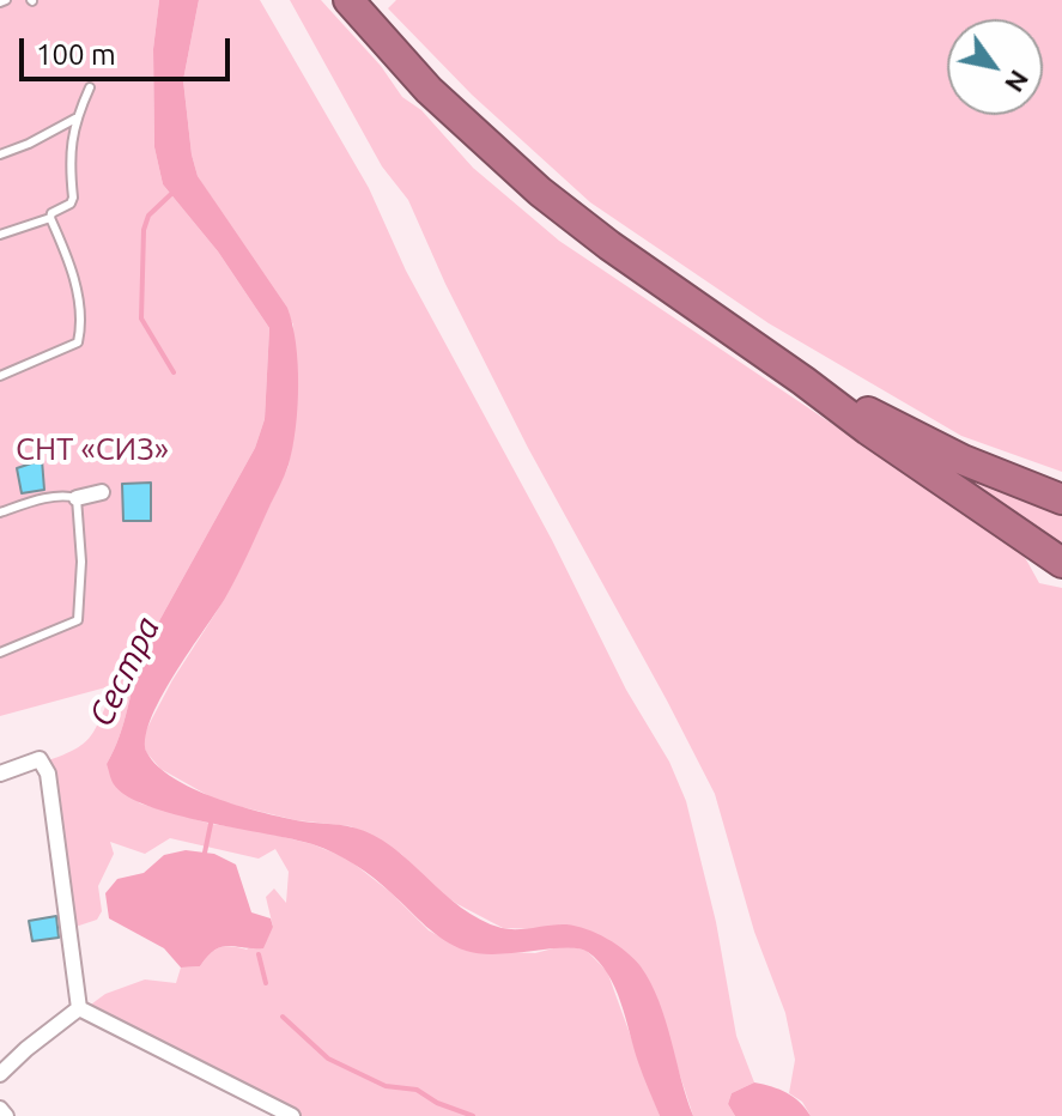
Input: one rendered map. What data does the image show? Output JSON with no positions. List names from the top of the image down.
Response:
{
  "water": ["Сестра"],
  "parks": ["СНТ «СИЗ»"],
  "scale_bar": "100 m",
  "north": "bottom right"
}
